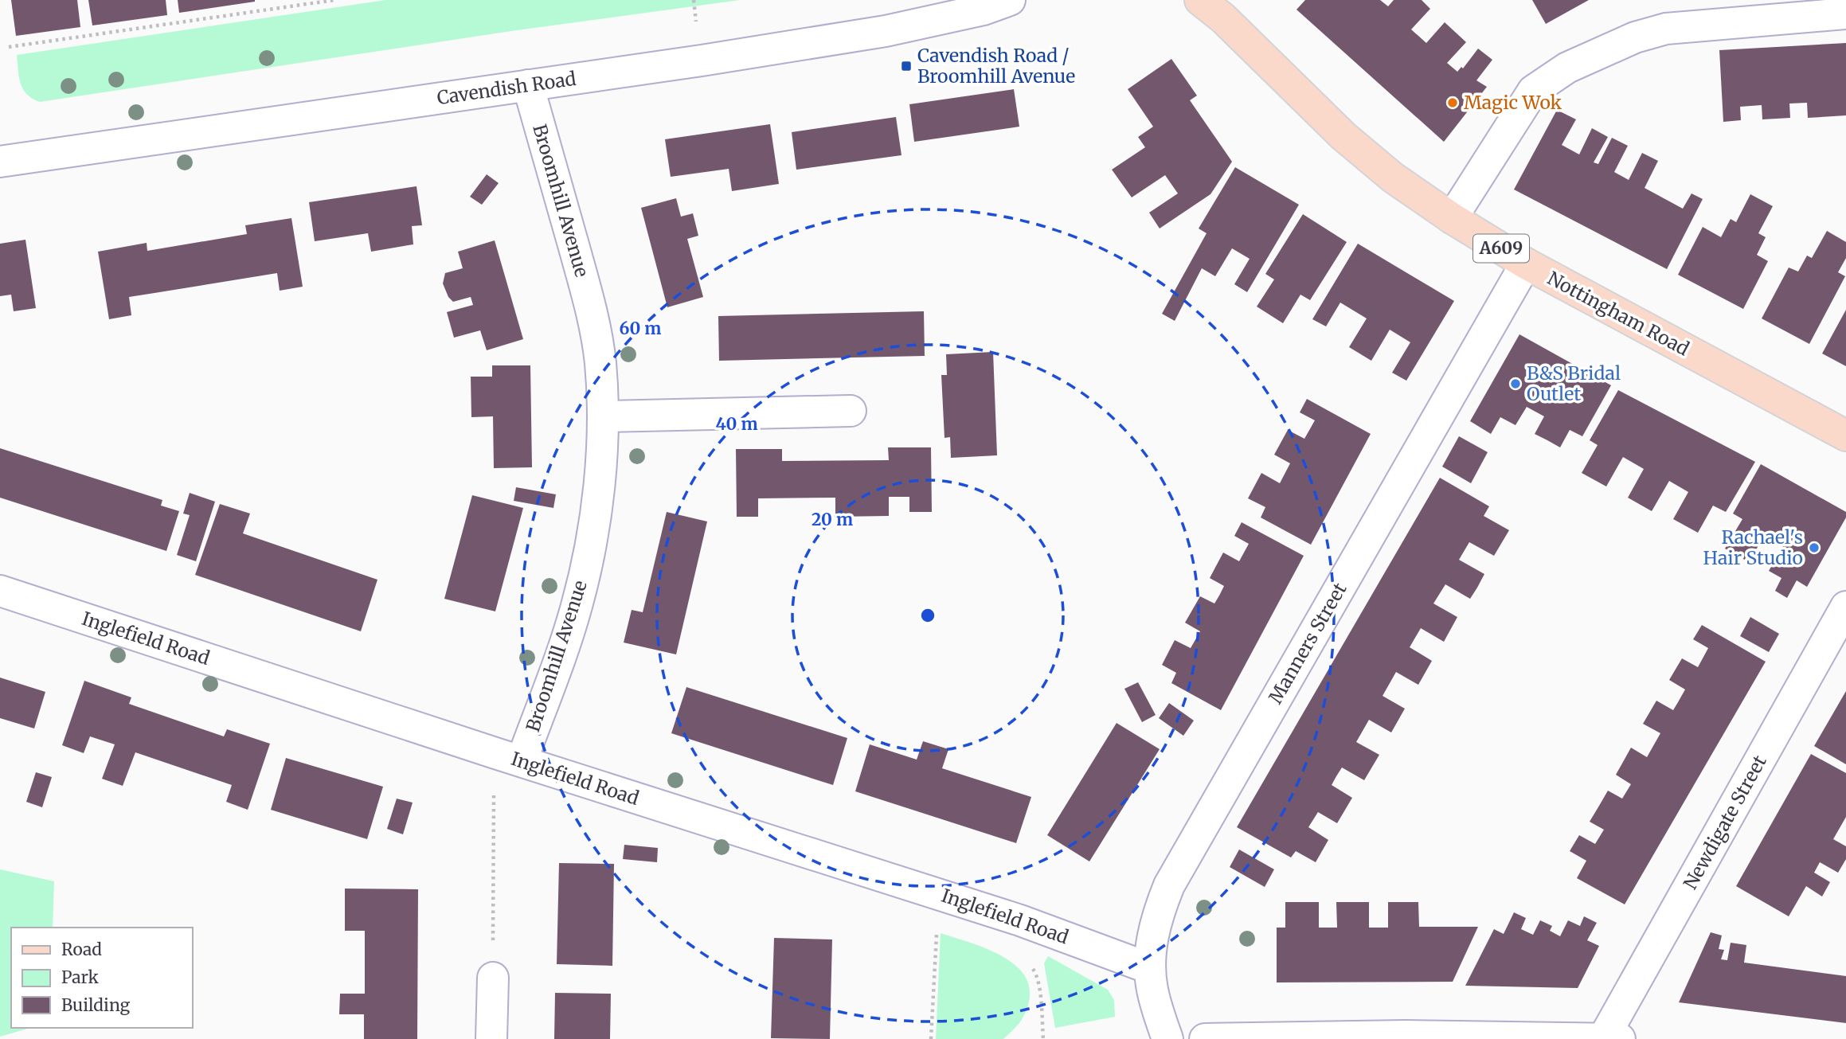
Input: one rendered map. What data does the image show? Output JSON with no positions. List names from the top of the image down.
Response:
{
  "streets": {
    "main road": ["A609", "Nottingham Road"],
    "street": [
      "Cavendish Road",
      "Broomhill Avenue",
      "Inglefield Road",
      "Manners Street",
      "Newdigate Street"
    ]
  },
  "crossings": [
    ["Cavendish Road", "Broomhill Avenue"],
    ["Broomhill Avenue", "Inglefield Road"],
    ["Nottingham Road", "Manners Street"],
    ["Inglefield Road", "Manners Street"]
  ],
  "places": {
    "transit": ["Cavendish Road / Broomhill Avenue"],
    "other": ["Magic Wok", "B&S Bridal Outlet", "Rachael's Hair Studio"]
  },
  "legend": ["Road", "Park", "Building"],
  "rings": ["60 m", "40 m", "20 m"]
}
